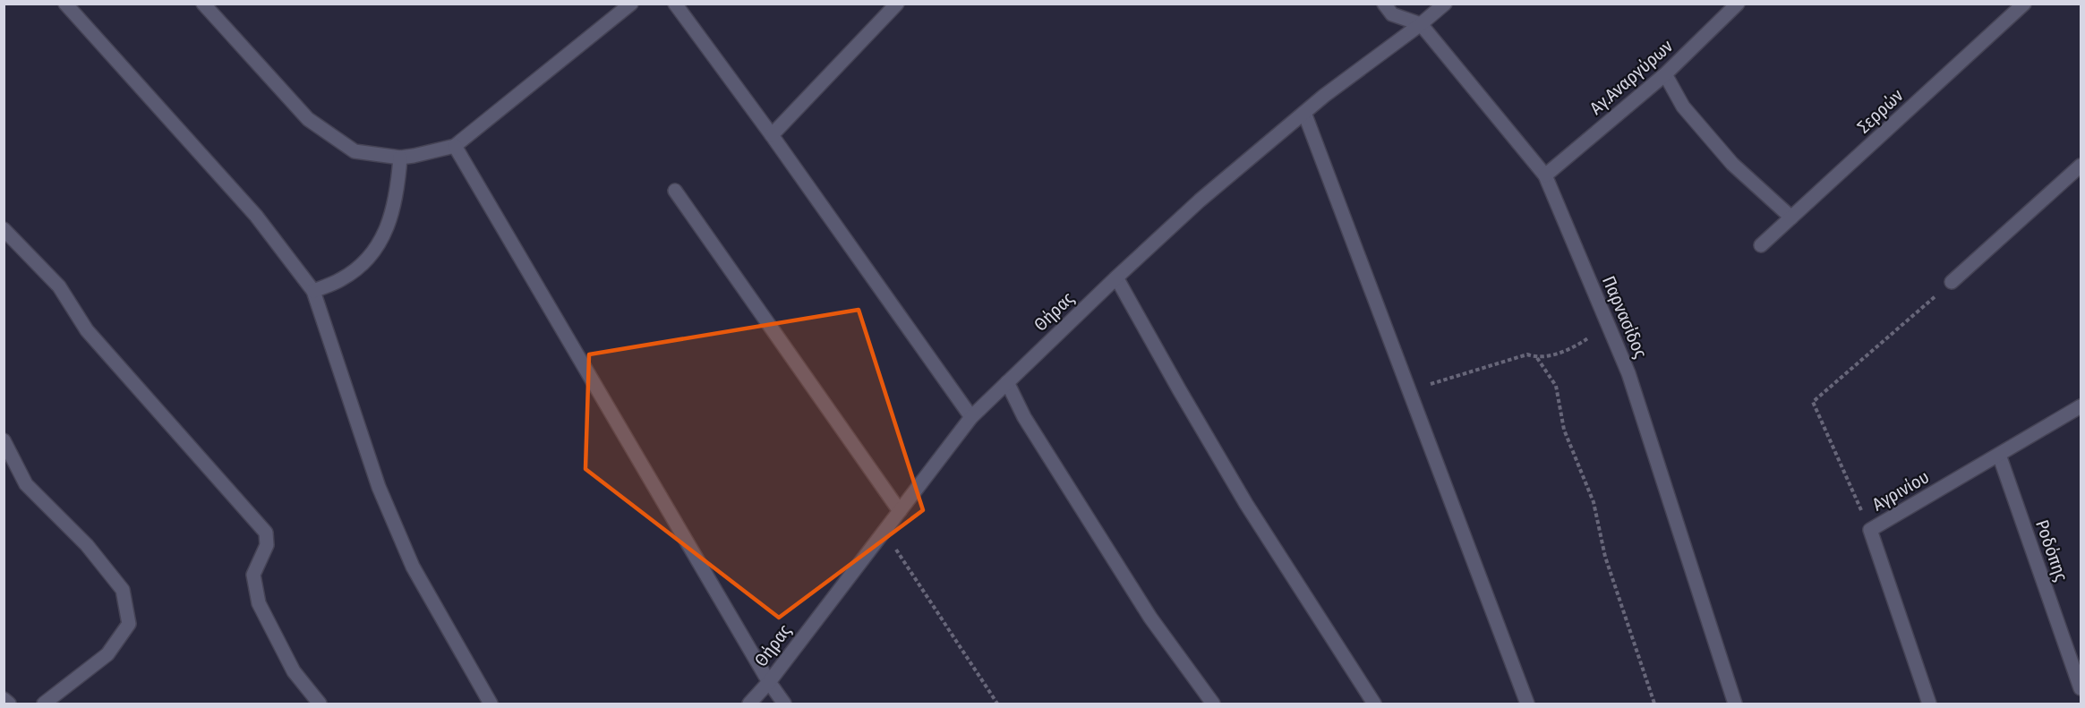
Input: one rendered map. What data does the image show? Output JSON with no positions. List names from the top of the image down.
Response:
{
  "streets": {
    "street": [
      "Αγ.Αναργύρων",
      "Σερρών",
      "Θήρας",
      "Παρνασίδος",
      "Αγρινίου",
      "Ροδόπης"
    ]
  },
  "crossings": [
    ["Αγ.Αναργύρων", "Παρνασίδος"],
    ["Θήρας", "Παρνασίδος"],
    ["Αγρινίου", "Ροδόπης"]
  ]
}
